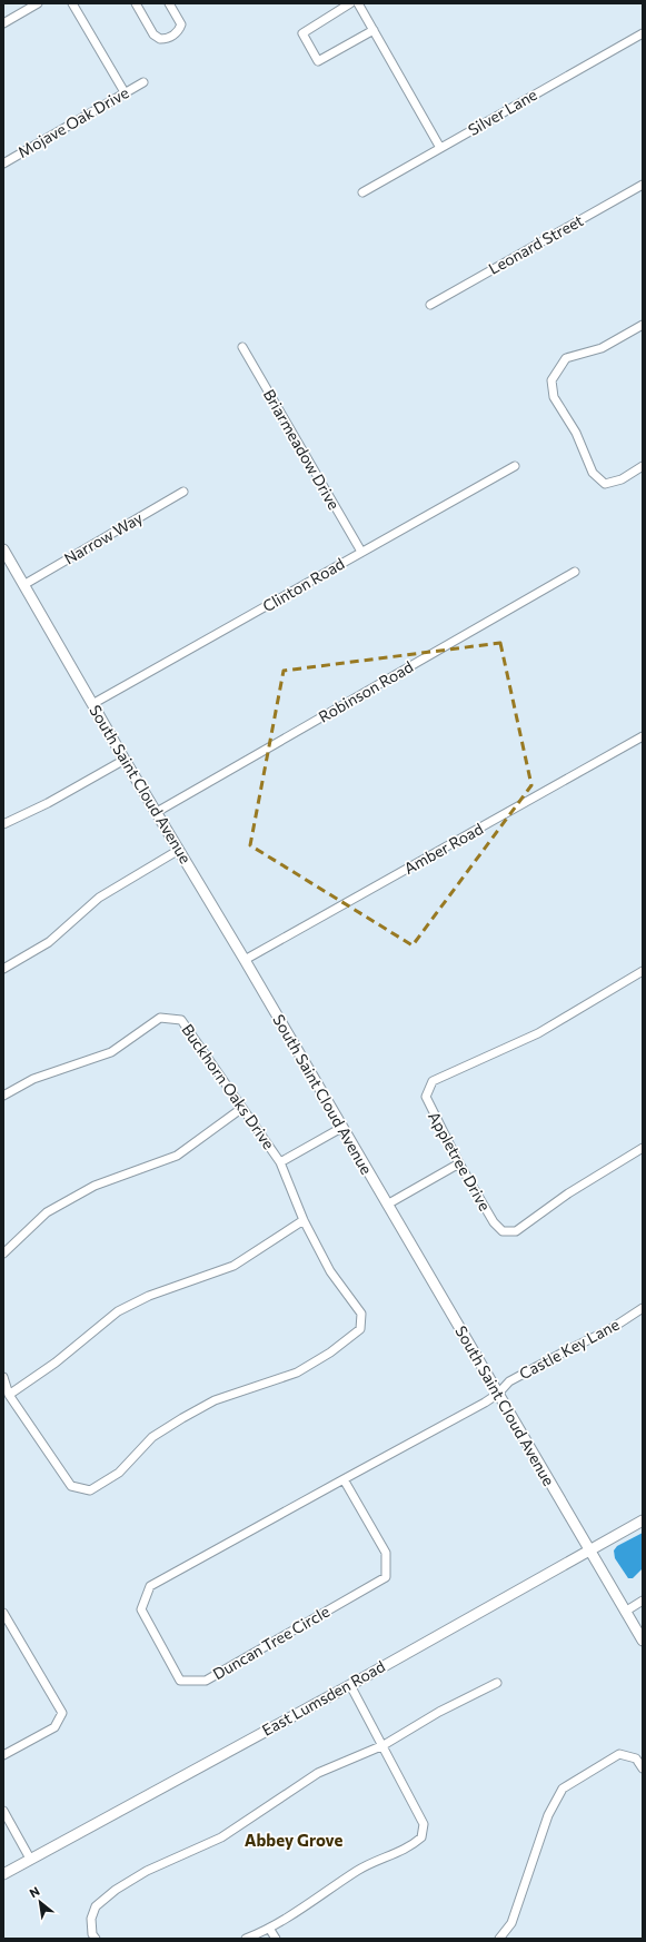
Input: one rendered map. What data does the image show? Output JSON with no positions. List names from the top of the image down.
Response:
{
  "streets": {
    "street": [
      "Silver Lane",
      "Mojave Oak Drive",
      "Leonard Street",
      "Briarmeadow Drive",
      "Narrow Way",
      "Clinton Road",
      "Robinson Road",
      "South Saint Cloud Avenue",
      "Amber Road",
      "Buckhorn Oaks Drive",
      "Appletree Drive",
      "Castle Key Lane",
      "Duncan Tree Circle",
      "East Lumsden Road"
    ]
  },
  "crossings": [
    ["Briarmeadow Drive", "Clinton Road"],
    ["Narrow Way", "South Saint Cloud Avenue"],
    ["Clinton Road", "South Saint Cloud Avenue"],
    ["Robinson Road", "South Saint Cloud Avenue"],
    ["South Saint Cloud Avenue", "Amber Road"],
    ["South Saint Cloud Avenue", "Buckhorn Oaks Drive"],
    ["South Saint Cloud Avenue", "Castle Key Lane"],
    ["South Saint Cloud Avenue", "Duncan Tree Circle"],
    ["South Saint Cloud Avenue", "East Lumsden Road"],
    ["Castle Key Lane", "Duncan Tree Circle"]
  ],
  "districts": ["Abbey Grove"],
  "north": "top left"
}
